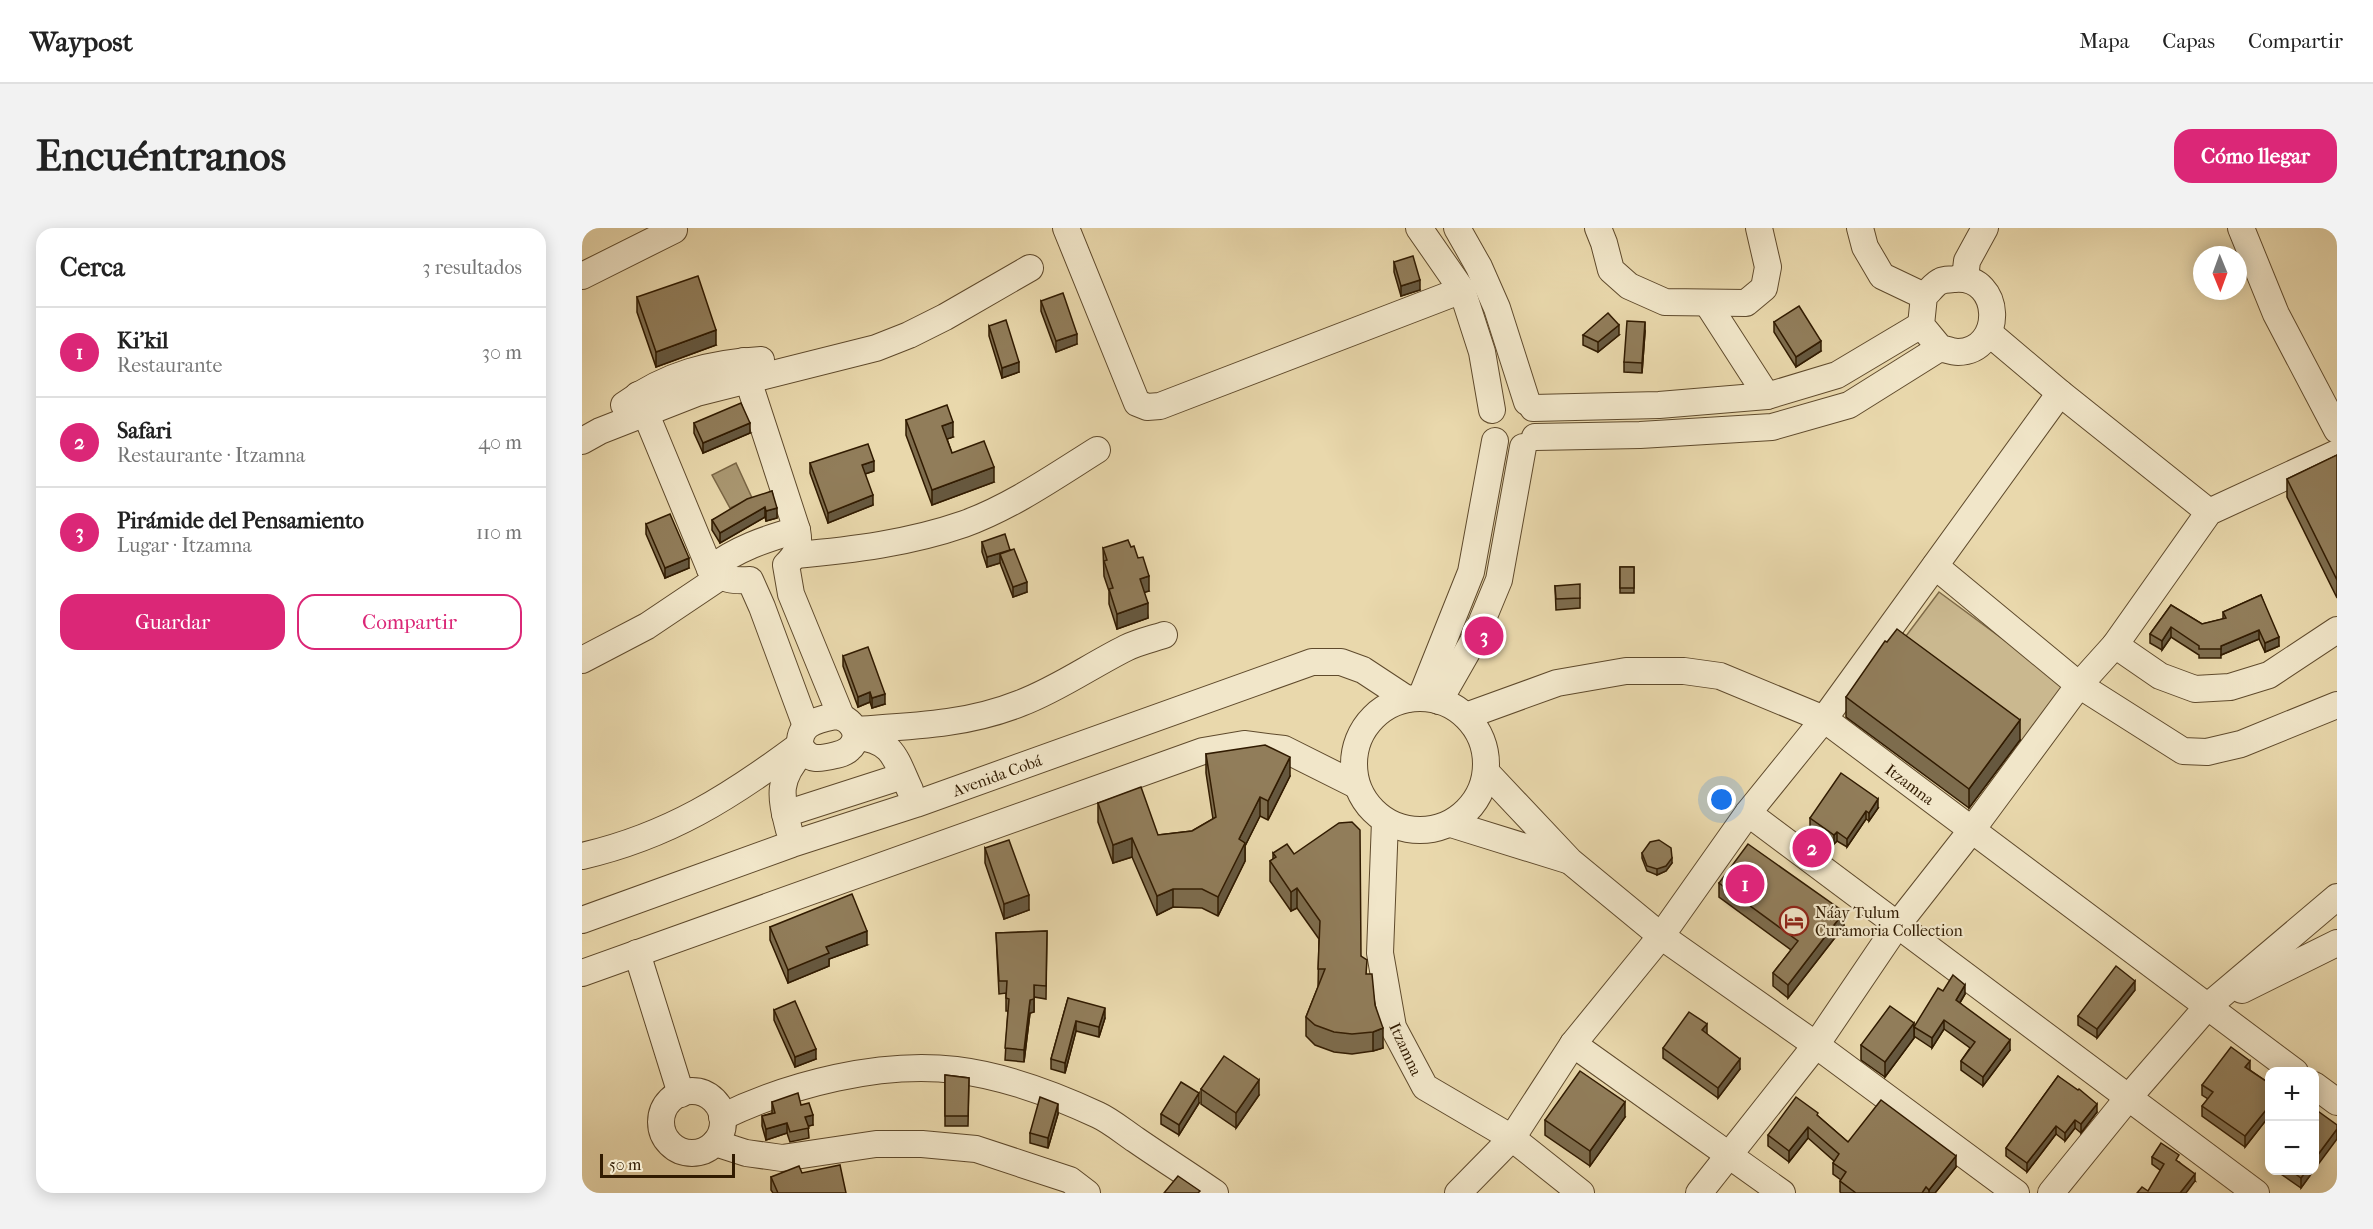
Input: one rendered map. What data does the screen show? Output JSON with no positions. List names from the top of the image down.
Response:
{
  "streets": {
    "street": ["Avenida Cobá", "Itzamna"]
  },
  "crossings": [
    ["Avenida Cobá", "Itzamna"]
  ],
  "places": {
    "hotel": ["Náay Tulum Curamoria Collection"]
  },
  "scale_bar": "50 m",
  "north": "bottom",
  "page": {
    "header": "Waypost",
    "nav": ["Mapa", "Capas", "Compartir"],
    "buttons": [
      "Cómo llegar",
      ["Guardar", "Compartir"]
    ],
    "title": "Encuéntranos",
    "heading": ["Cerca", "3 resultados"],
    "list": [
      {
        "mark": "1",
        "name": "Ki'kil",
        "note": "Restaurante",
        "value": "30 m"
      },
      {
        "mark": "2",
        "name": "Safari",
        "note": "Restaurante · Itzamna",
        "value": "40 m"
      },
      {
        "mark": "3",
        "name": "Pirámide del Pensamiento",
        "note": "Lugar · Itzamna",
        "value": "110 m"
      }
    ],
    "pins": ["3", "2", "1"],
    "map_buttons": ["+", "−"],
    "scale": "50 m"
  }
}
